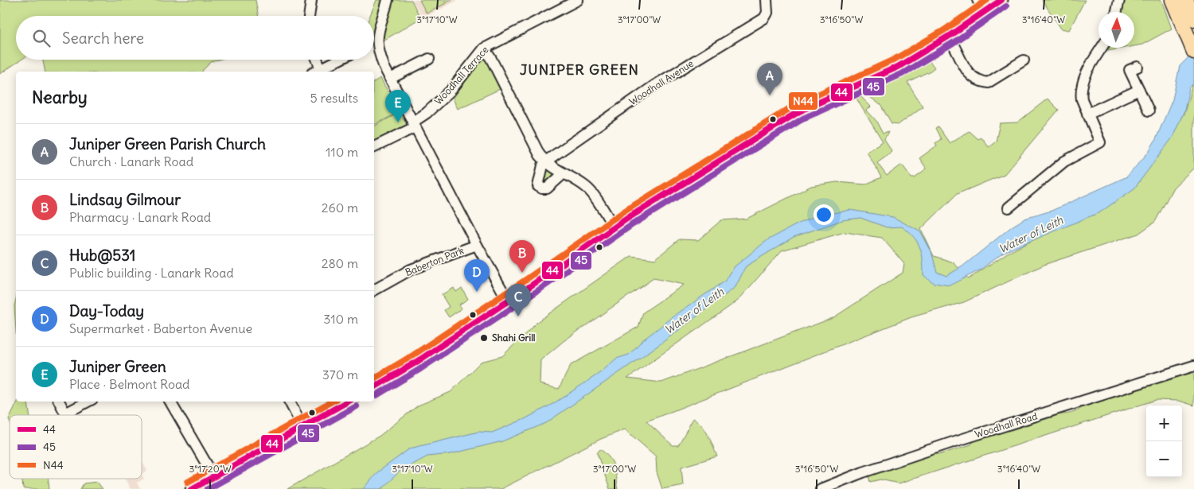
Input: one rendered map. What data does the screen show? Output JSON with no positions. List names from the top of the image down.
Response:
{
  "streets": {
    "street": [
      "Woodhall Terrace",
      "Woodhall Avenue",
      "Baberton Park",
      "Woodhall Road"
    ]
  },
  "districts": ["JUNIPER GREEN"],
  "water": ["Water of Leith"],
  "places": ["Shahi Grill"],
  "lines": ["transit line 44", "transit line N44", "transit line 45"],
  "legend": ["44", "45", "N44"],
  "north": "top",
  "page": {
    "search": "Search here",
    "pins": [
      "A",
      "E",
      "B",
      "D",
      "C"
    ],
    "heading": ["Nearby", "5 results"],
    "list": [
      {
        "mark": "A",
        "name": "Juniper Green Parish Church",
        "note": "Church · Lanark Road",
        "value": "110 m"
      },
      {
        "mark": "B",
        "name": "Lindsay Gilmour",
        "note": "Pharmacy · Lanark Road",
        "value": "260 m"
      },
      {
        "mark": "C",
        "name": "Hub@531",
        "note": "Public building · Lanark Road",
        "value": "280 m"
      },
      {
        "mark": "D",
        "name": "Day-Today",
        "note": "Supermarket · Baberton Avenue",
        "value": "310 m"
      },
      {
        "mark": "E",
        "name": "Juniper Green",
        "note": "Place · Belmont Road",
        "value": "370 m"
      }
    ],
    "map_buttons": ["+", "−"]
  },
  "coordinates": [
    "3°17'10\"W",
    "3°17'00\"W",
    "3°16'50\"W",
    "3°16'40\"W",
    "3°17'20\"W"
  ]
}
